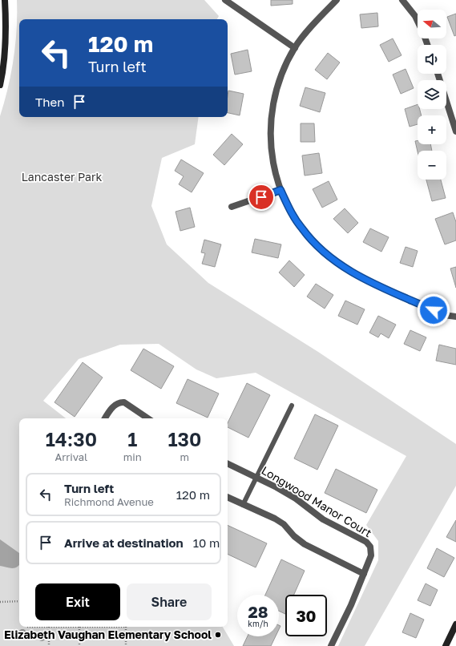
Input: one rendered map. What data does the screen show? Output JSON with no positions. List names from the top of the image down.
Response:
{
  "streets": {
    "street": ["Longwood Manor Court"]
  },
  "parks": ["Lancaster Park"],
  "places": ["Elizabeth Vaughan Elementary School"],
  "north": "left",
  "page": {
    "map_buttons": ["+", "−"],
    "turn": ["120 m", "Turn left"],
    "then": "Then",
    "eta": [
      "14:30",
      "Arrival",
      "1",
      "min",
      "130",
      "m"
    ],
    "list": [
      {
        "name": "Turn left",
        "note": "Richmond Avenue",
        "value": "120 m"
      },
      {
        "name": "Arrive at destination",
        "value": "10 m"
      }
    ],
    "buttons": ["Exit", "Share"],
    "speed": "28 km/h",
    "limit": "30"
  }
}
